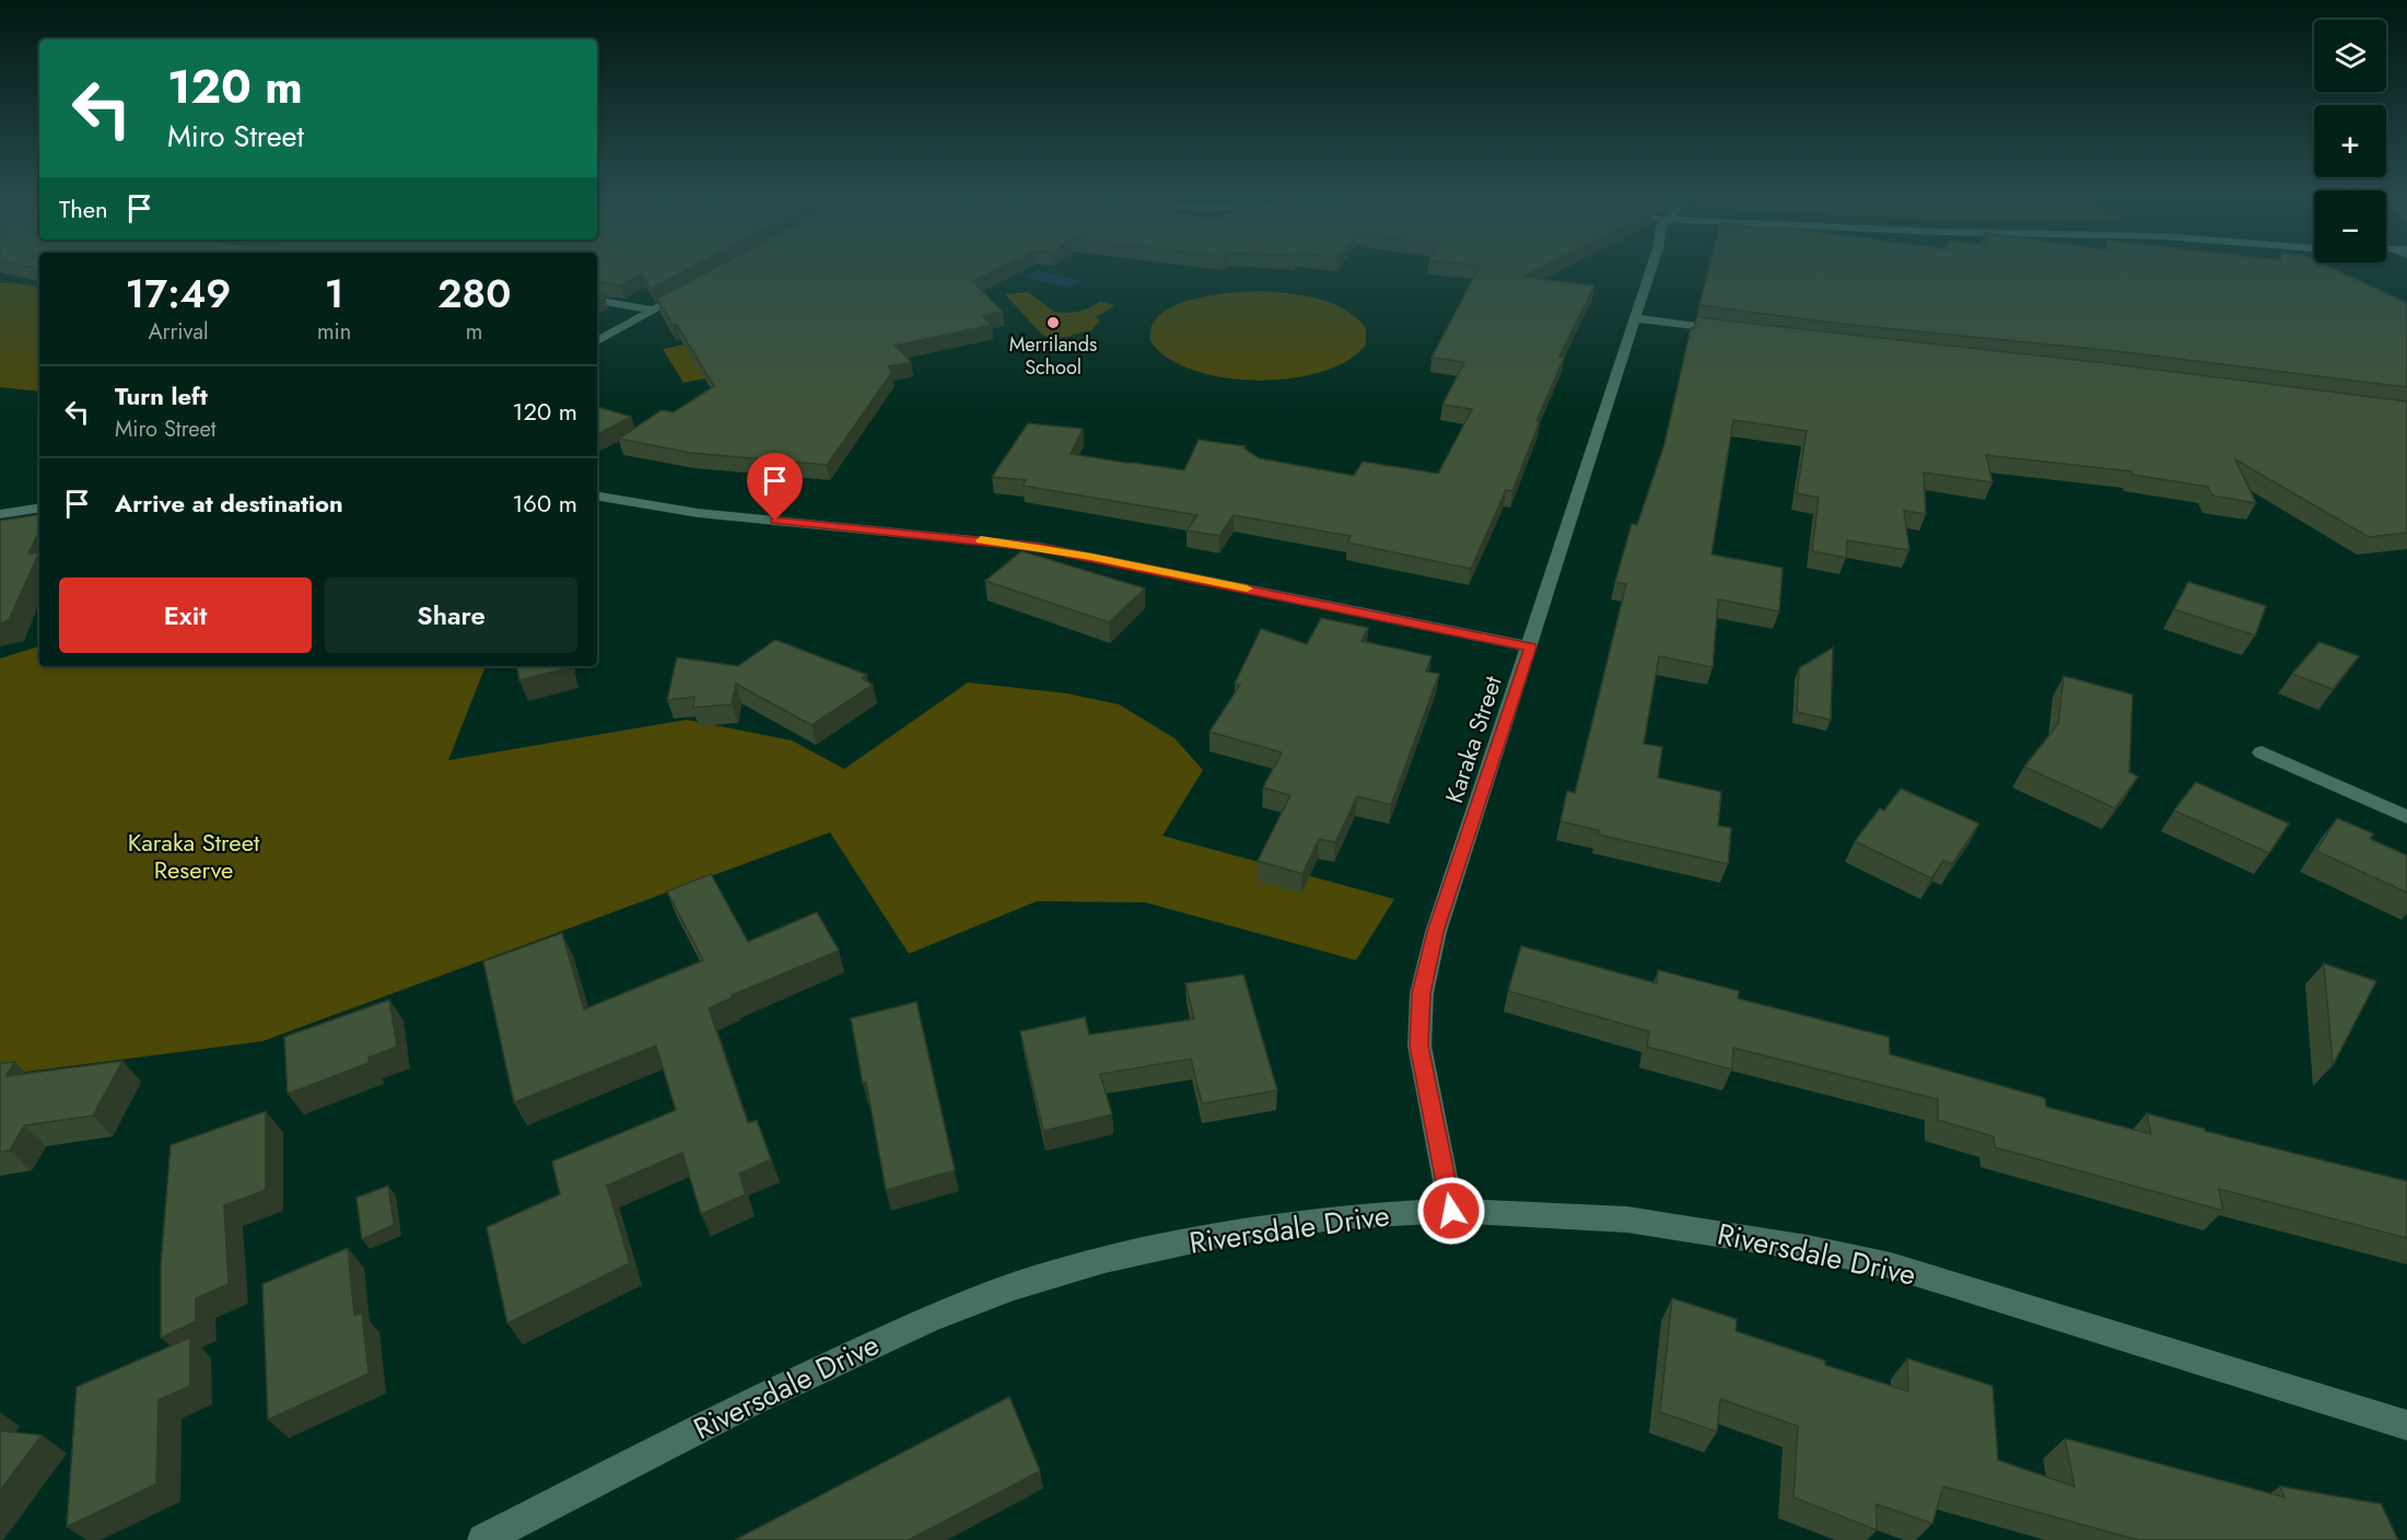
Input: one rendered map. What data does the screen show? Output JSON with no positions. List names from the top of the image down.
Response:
{
  "streets": {
    "street": ["Karaka Street", "Riversdale Drive"]
  },
  "crossings": [
    ["Karaka Street", "Riversdale Drive"]
  ],
  "parks": ["Karaka Street Reserve"],
  "places": ["Merrilands School"],
  "page": {
    "map_buttons": ["+", "−"],
    "turn": ["120 m", "Miro Street"],
    "then": "Then",
    "eta": [
      "17:49",
      "Arrival",
      "1",
      "min",
      "280",
      "m"
    ],
    "list": [
      {
        "name": "Turn left",
        "note": "Miro Street",
        "value": "120 m"
      },
      {
        "name": "Arrive at destination",
        "value": "160 m"
      }
    ],
    "buttons": ["Exit", "Share"]
  }
}
